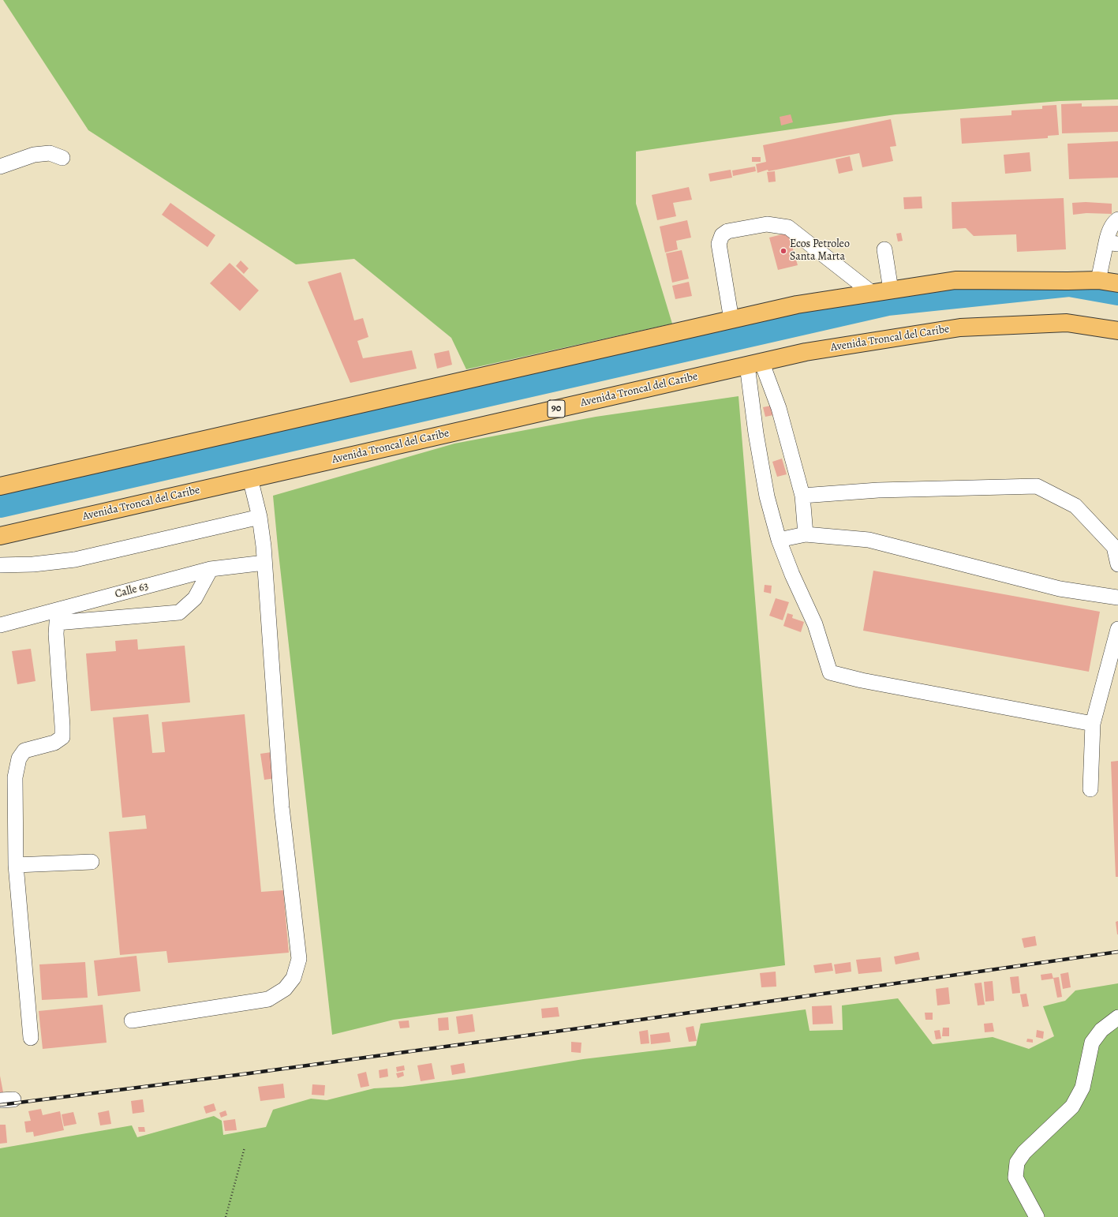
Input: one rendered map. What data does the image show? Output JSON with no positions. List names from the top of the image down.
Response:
{
  "streets": {
    "highway": ["Avenida Troncal del Caribe", "90"],
    "street": ["Calle 63"]
  },
  "places": ["Ecos Petroleo Santa Marta"]
}
